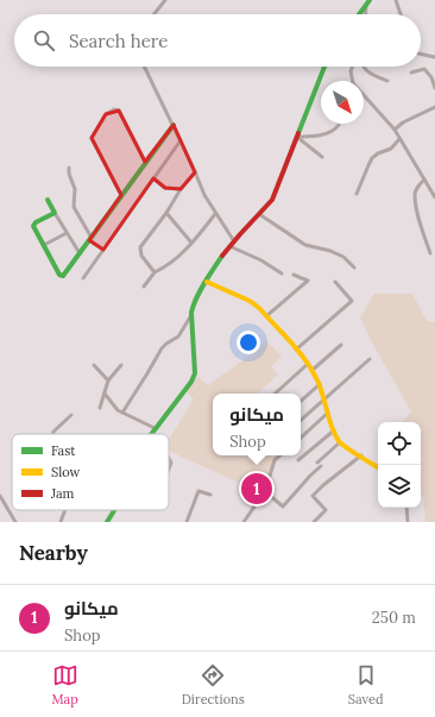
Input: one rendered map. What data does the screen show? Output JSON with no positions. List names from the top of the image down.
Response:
{
  "legend": ["Fast", "Slow", "Jam"],
  "north": "bottom right",
  "page": {
    "search": "Search here",
    "popup": ["ميكانو", "Shop"],
    "pins": "1",
    "heading": "Nearby",
    "list": [
      {
        "mark": "1",
        "name": "ميكانو",
        "note": "Shop",
        "value": "250 m"
      }
    ],
    "nav": ["Map", "Directions", "Saved"]
  }
}
